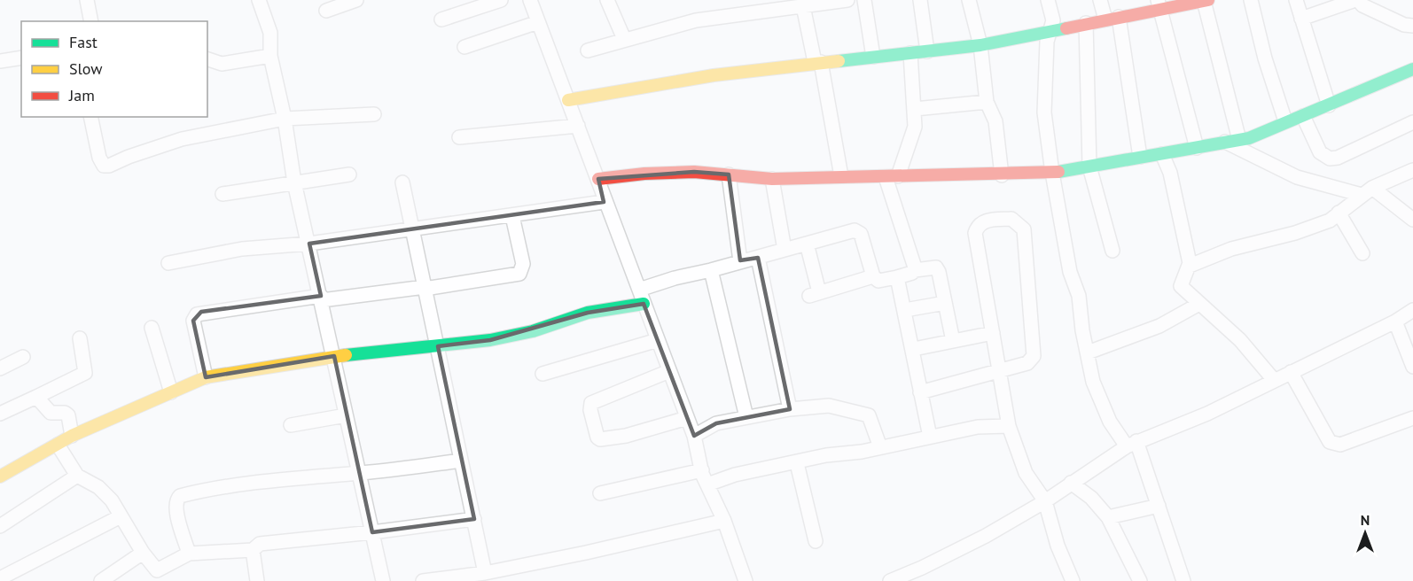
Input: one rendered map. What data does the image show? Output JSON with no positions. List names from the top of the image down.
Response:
{
  "legend": ["Fast", "Slow", "Jam"],
  "north": "top"
}
